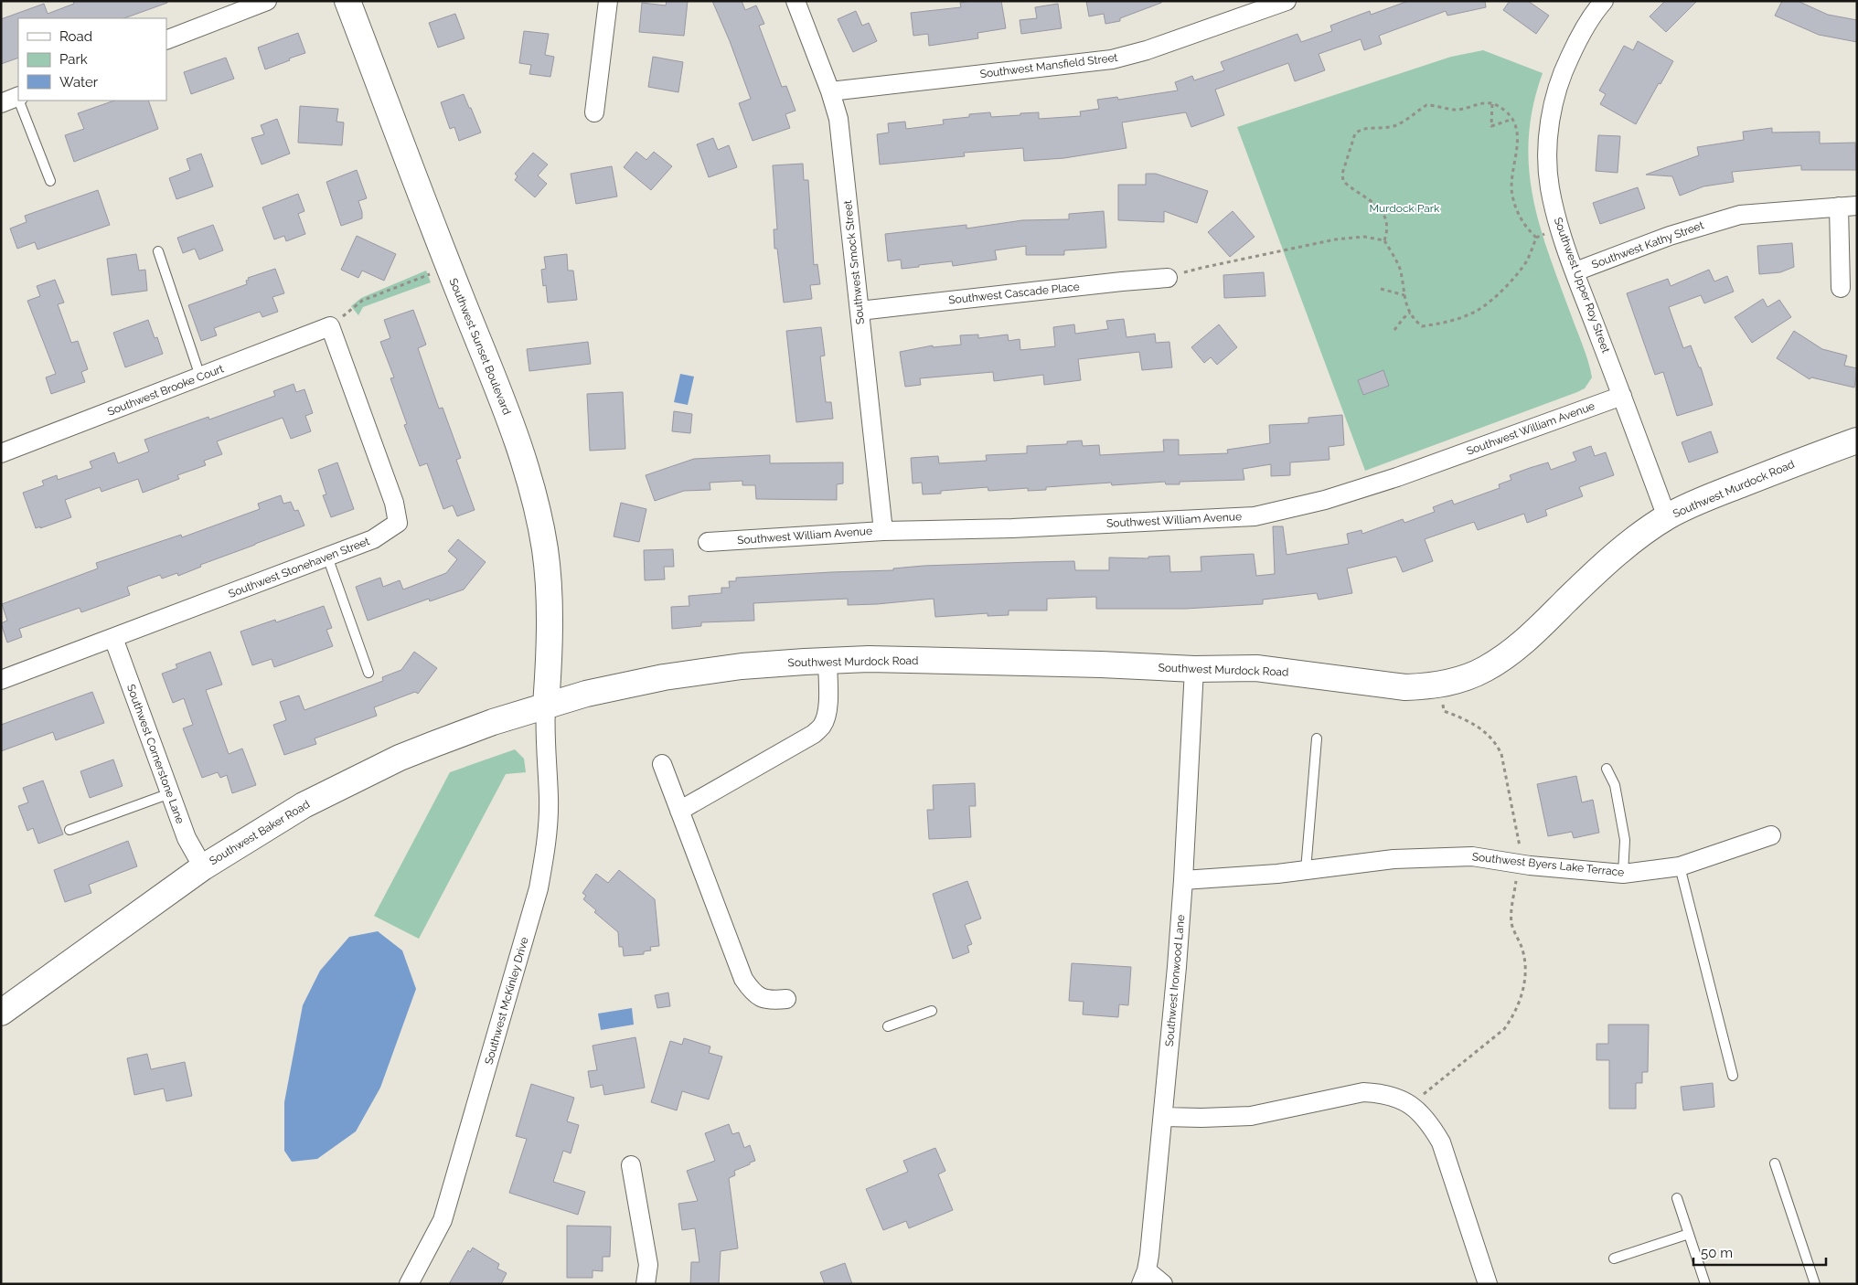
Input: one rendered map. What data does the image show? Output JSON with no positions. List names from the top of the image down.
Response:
{
  "streets": {
    "main road": ["Southwest Sunset Boulevard", "Southwest Murdock Road", "Southwest Baker Road"],
    "street": [
      "Southwest Mansfield Street",
      "Southwest Kathy Street",
      "Southwest Smock Street",
      "Southwest Upper Roy Street",
      "Southwest Cascade Place",
      "Southwest Brooke Court",
      "Southwest William Avenue",
      "Southwest Stonehaven Street",
      "Southwest Cornerstone Lane",
      "Southwest Byers Lake Terrace",
      "Southwest Ironwood Lane",
      "Southwest McKinley Drive"
    ]
  },
  "crossings": [
    ["Southwest Mansfield Street", "Southwest Smock Street"],
    ["Southwest Kathy Street", "Southwest Upper Roy Street"],
    ["Southwest Smock Street", "Southwest Cascade Place"],
    ["Southwest Smock Street", "Southwest William Avenue"],
    ["Southwest Upper Roy Street", "Southwest William Avenue"],
    ["Southwest Upper Roy Street", "Southwest Murdock Road"],
    ["Southwest Sunset Boulevard", "Southwest Murdock Road"],
    ["Southwest Sunset Boulevard", "Southwest Baker Road"],
    ["Southwest Sunset Boulevard", "Southwest McKinley Drive"],
    ["Southwest Brooke Court", "Southwest Stonehaven Street"],
    ["Southwest Murdock Road", "Southwest Baker Road"],
    ["Southwest Murdock Road", "Southwest Ironwood Lane"],
    ["Southwest Murdock Road", "Southwest McKinley Drive"],
    ["Southwest Stonehaven Street", "Southwest Cornerstone Lane"],
    ["Southwest Cornerstone Lane", "Southwest Baker Road"],
    ["Southwest Baker Road", "Southwest McKinley Drive"],
    ["Southwest Byers Lake Terrace", "Southwest Ironwood Lane"]
  ],
  "parks": ["Murdock Park"],
  "legend": ["Road", "Park", "Water"],
  "scale_bar": "50 m"
}
